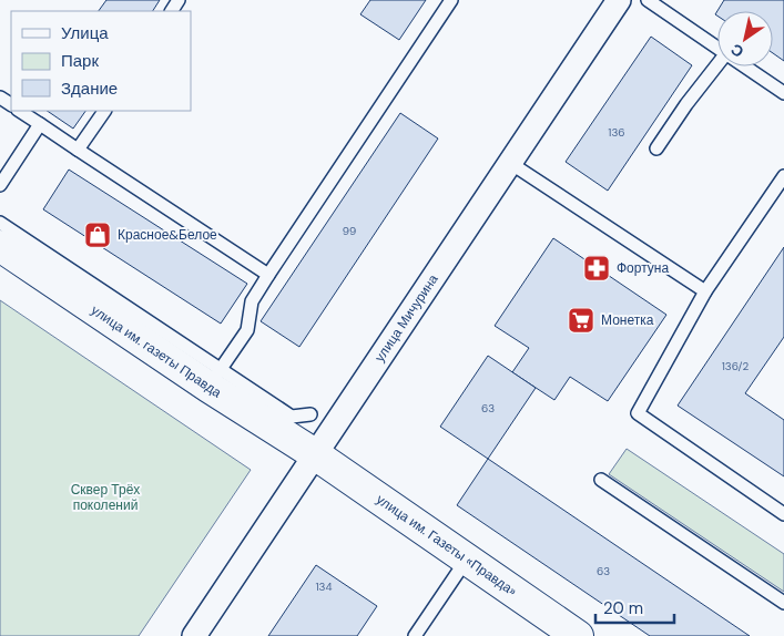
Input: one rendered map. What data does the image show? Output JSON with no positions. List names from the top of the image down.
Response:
{
  "streets": {
    "street": ["улица Мичурина", "улица им. газеты Правда", "улица им. Газеты «Правда»"]
  },
  "crossings": [
    ["улица Мичурина", "улица им. газеты Правда"],
    ["улица Мичурина", "улица им. Газеты «Правда»"],
    ["улица им. газеты Правда", "улица им. Газеты «Правда»"]
  ],
  "parks": ["Сквер Трёх поколений"],
  "places": {
    "shop": ["Красное&Белое"],
    "pharmacy": ["Фортуна"],
    "supermarket": ["Монетка"]
  },
  "house_numbers": [
    "136",
    "99",
    "136/2",
    "63",
    "63",
    "134"
  ],
  "legend": ["Улица", "Парк", "Здание"],
  "scale_bar": "20 m",
  "north": "bottom left"
}
